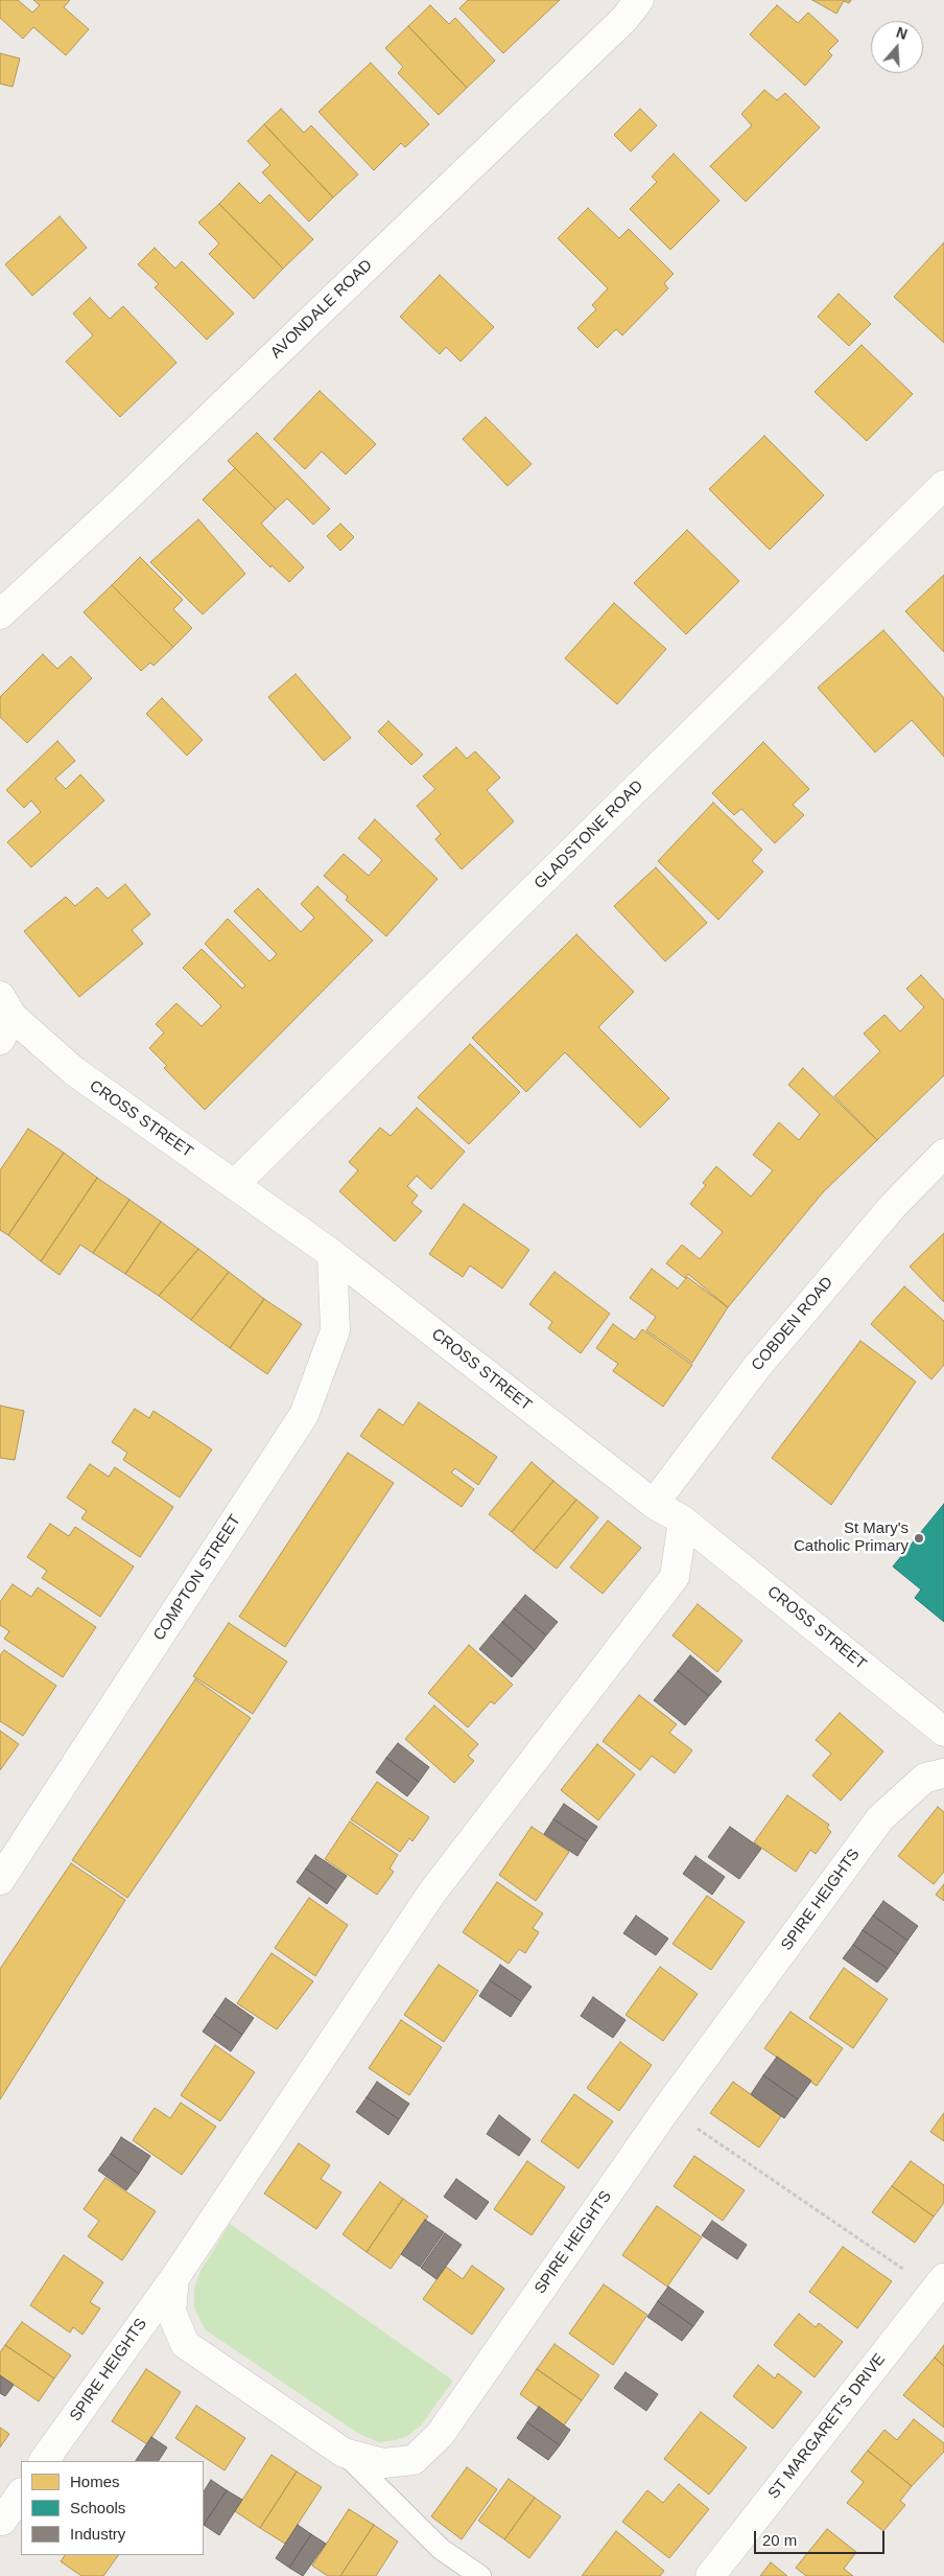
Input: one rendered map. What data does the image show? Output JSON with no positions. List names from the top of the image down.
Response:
{
  "streets": {
    "street": [
      "AVONDALE ROAD",
      "GLADSTONE ROAD",
      "CROSS STREET",
      "COBDEN ROAD",
      "COMPTON STREET",
      "SPIRE HEIGHTS",
      "ST MARGARET'S DRIVE"
    ]
  },
  "crossings": [
    ["GLADSTONE ROAD", "CROSS STREET"],
    ["CROSS STREET", "COBDEN ROAD"],
    ["CROSS STREET", "COMPTON STREET"],
    ["CROSS STREET", "SPIRE HEIGHTS"]
  ],
  "places": ["St Mary's Catholic Primary"],
  "legend": ["Homes", "Schools", "Industry"],
  "scale_bar": "20 m",
  "north": "top"
}
